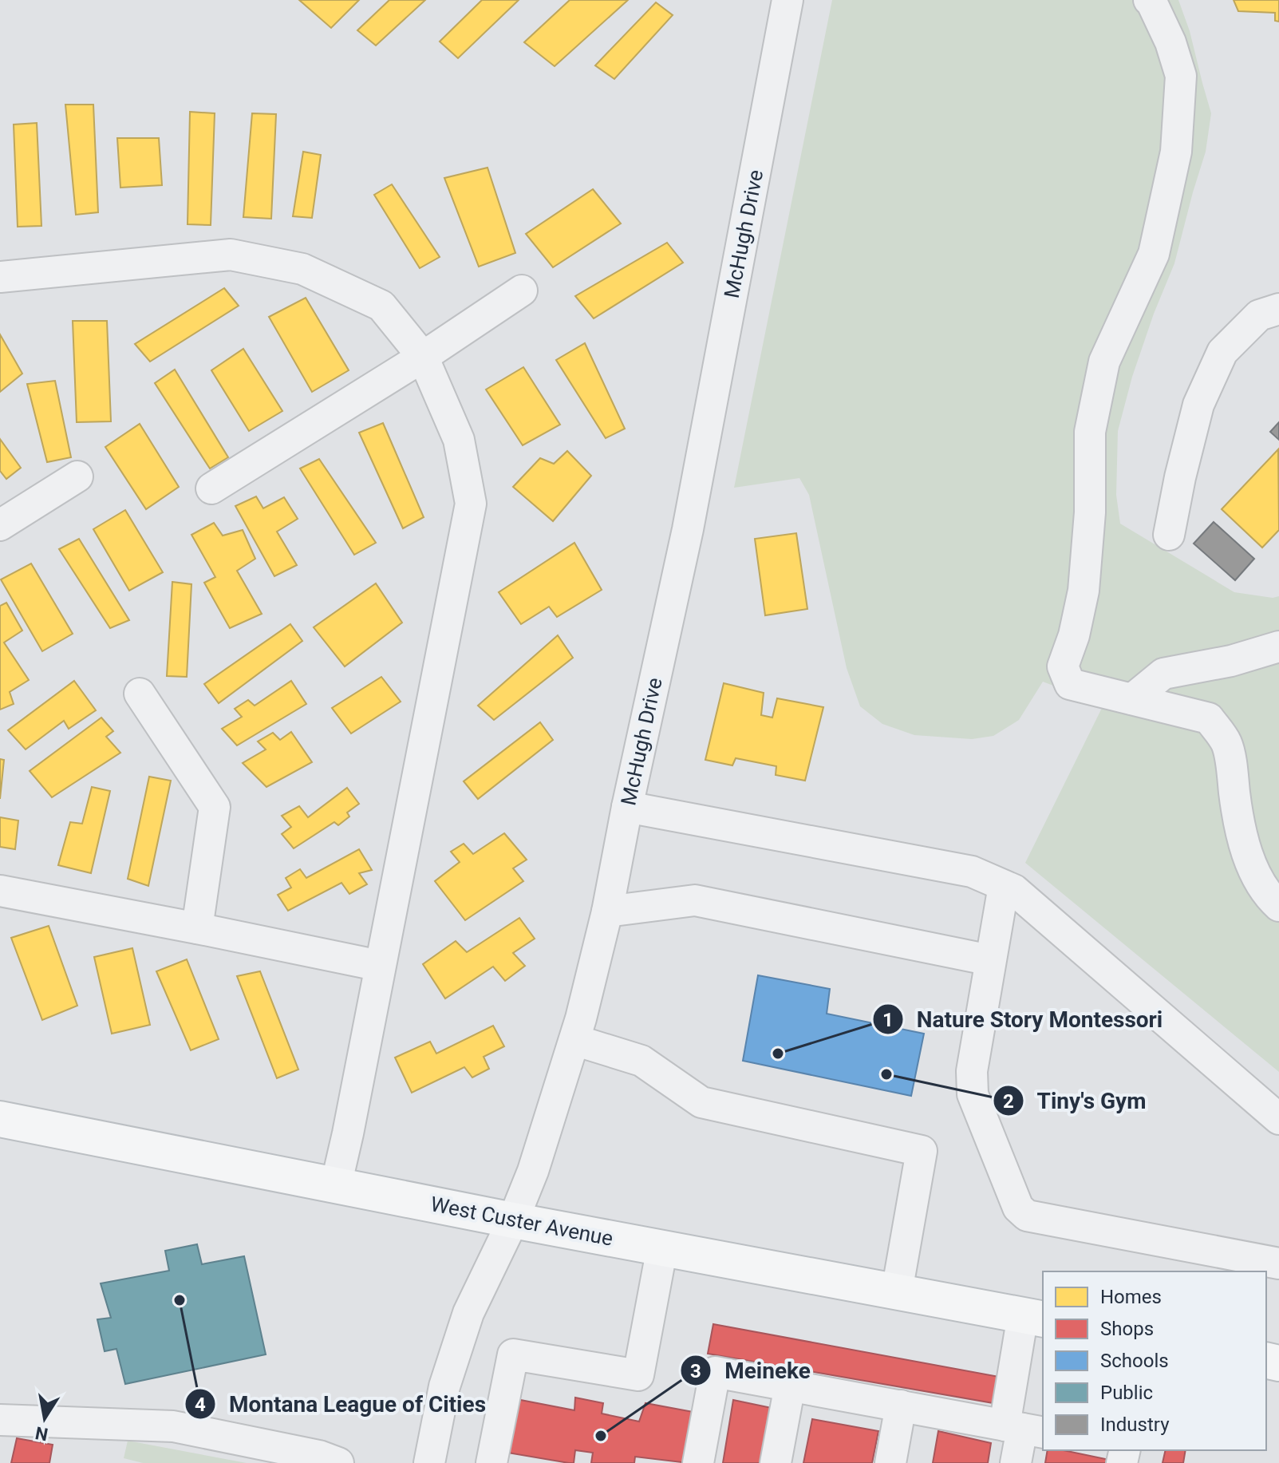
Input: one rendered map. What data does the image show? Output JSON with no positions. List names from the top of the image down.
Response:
{
  "streets": {
    "main road": ["West Custer Avenue"],
    "street": ["McHugh Drive"]
  },
  "crossings": [
    ["McHugh Drive", "West Custer Avenue"]
  ],
  "places": [
    "Nature Story Montessori",
    "Tiny's Gym",
    "Montana League of Cities",
    "Meineke"
  ],
  "legend": [
    "Homes",
    "Shops",
    "Schools",
    "Public",
    "Industry"
  ],
  "north": "bottom"
}
